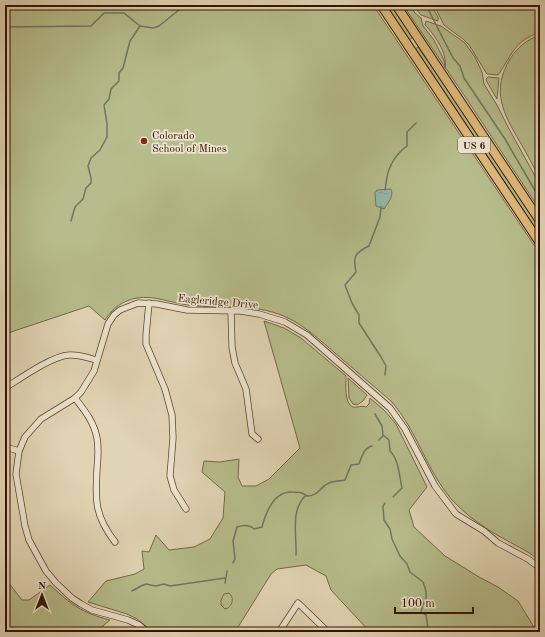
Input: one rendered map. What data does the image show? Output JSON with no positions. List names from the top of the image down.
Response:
{
  "streets": {
    "highway": ["US 6"],
    "street": ["Eagleridge Drive"]
  },
  "places": ["Colorado School of Mines"],
  "scale_bar": "100 m",
  "north": "top"
}
